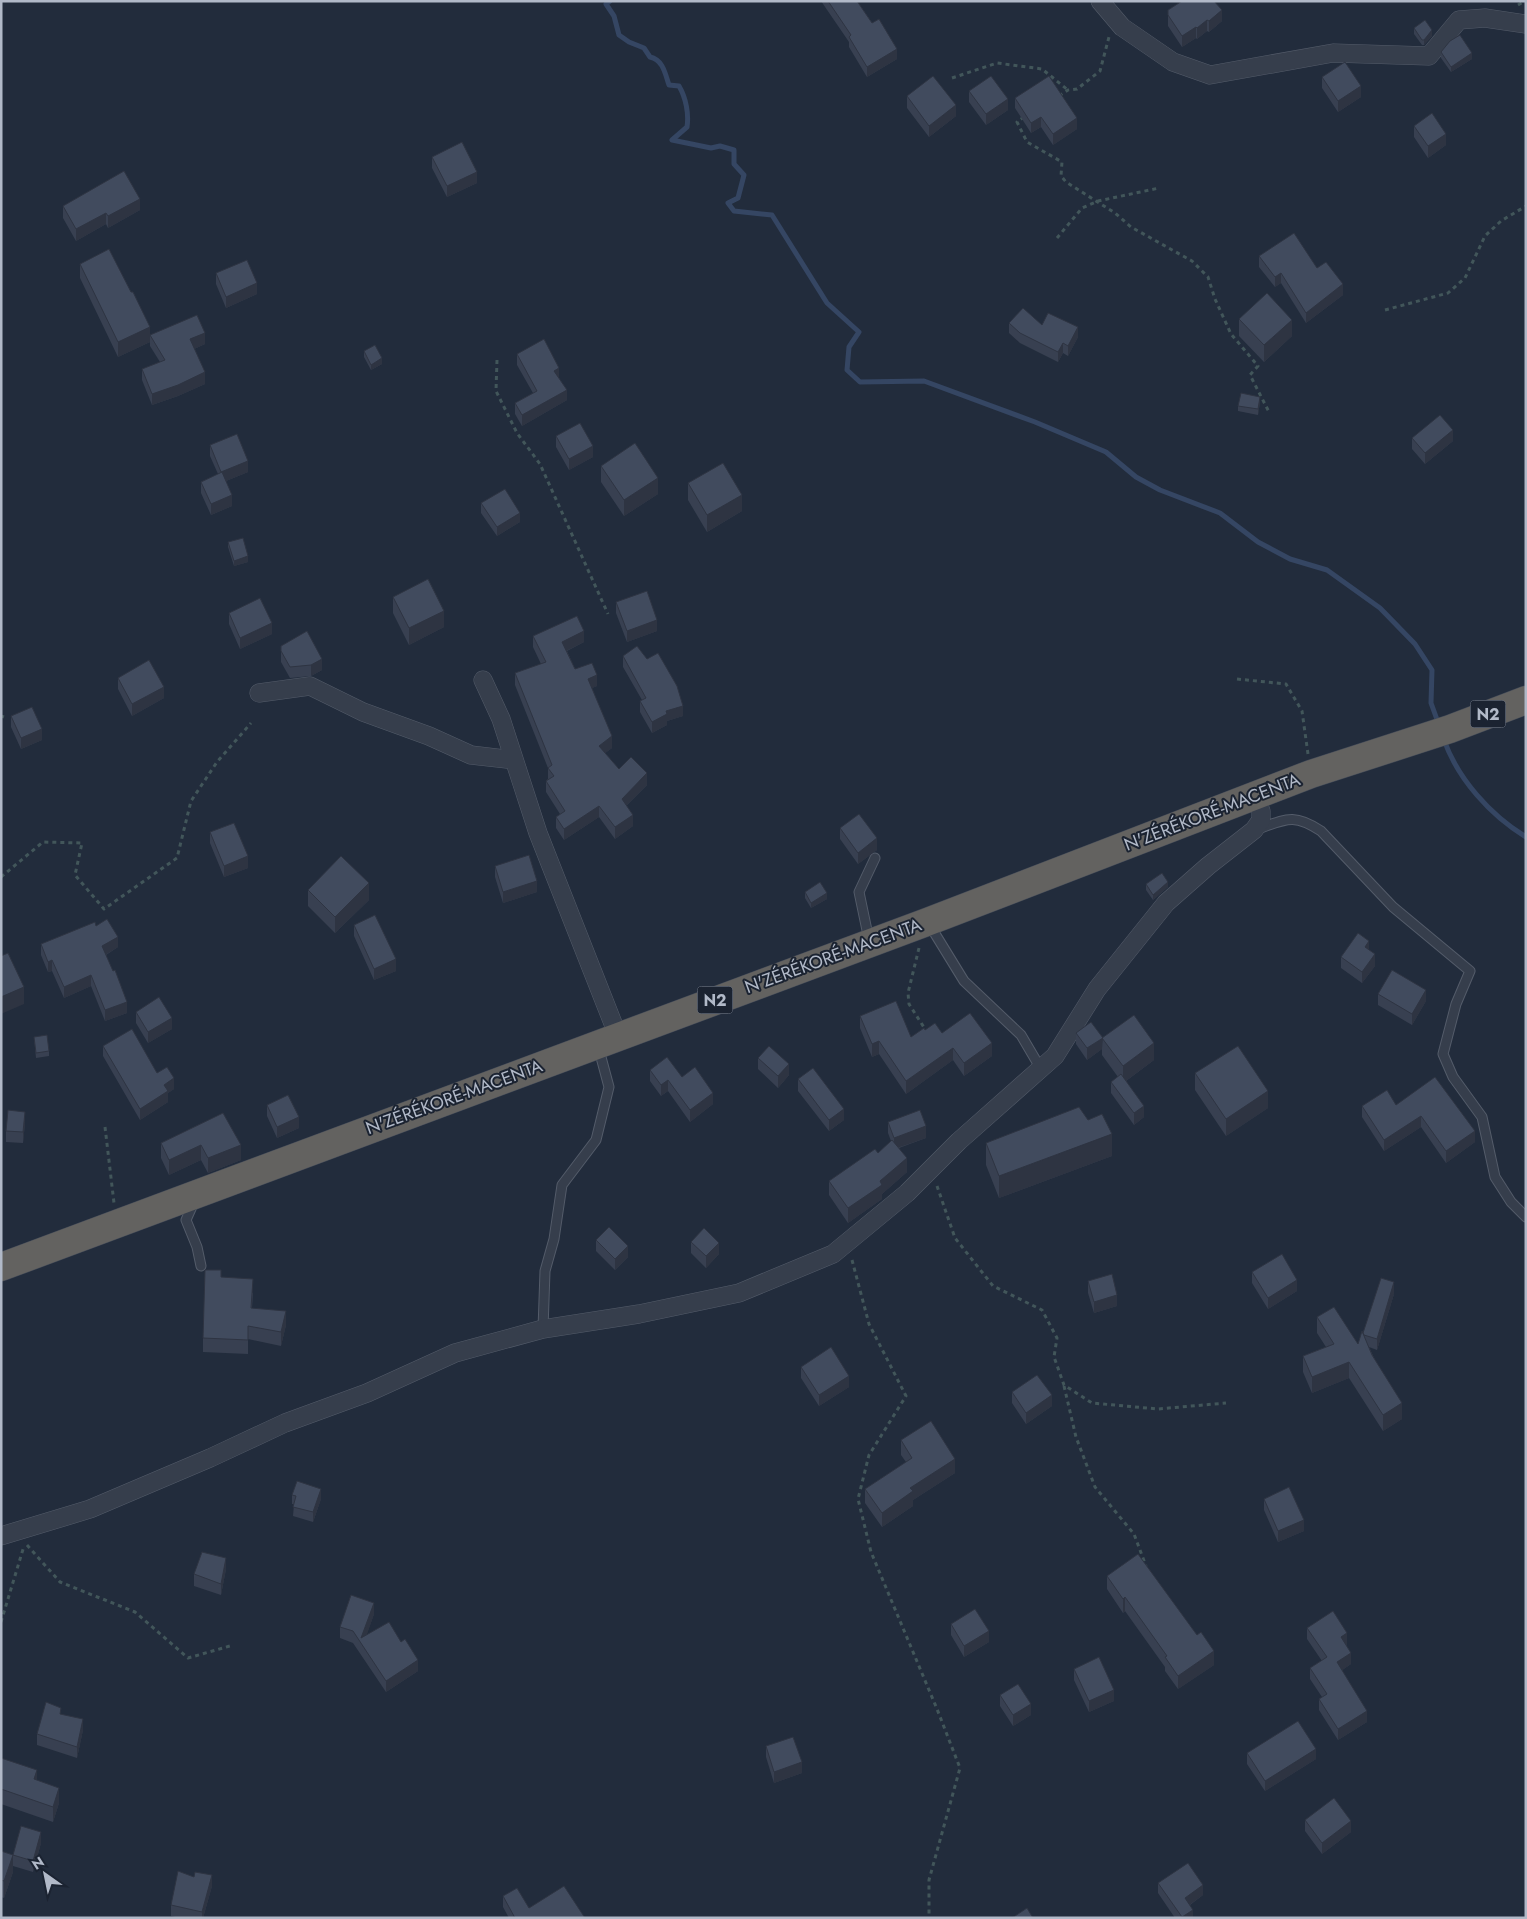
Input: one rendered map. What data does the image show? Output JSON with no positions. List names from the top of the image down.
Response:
{
  "streets": {
    "highway": ["N2", "N'ZÉRÉKORÉ-MACENTA"]
  },
  "north": "top left"
}
